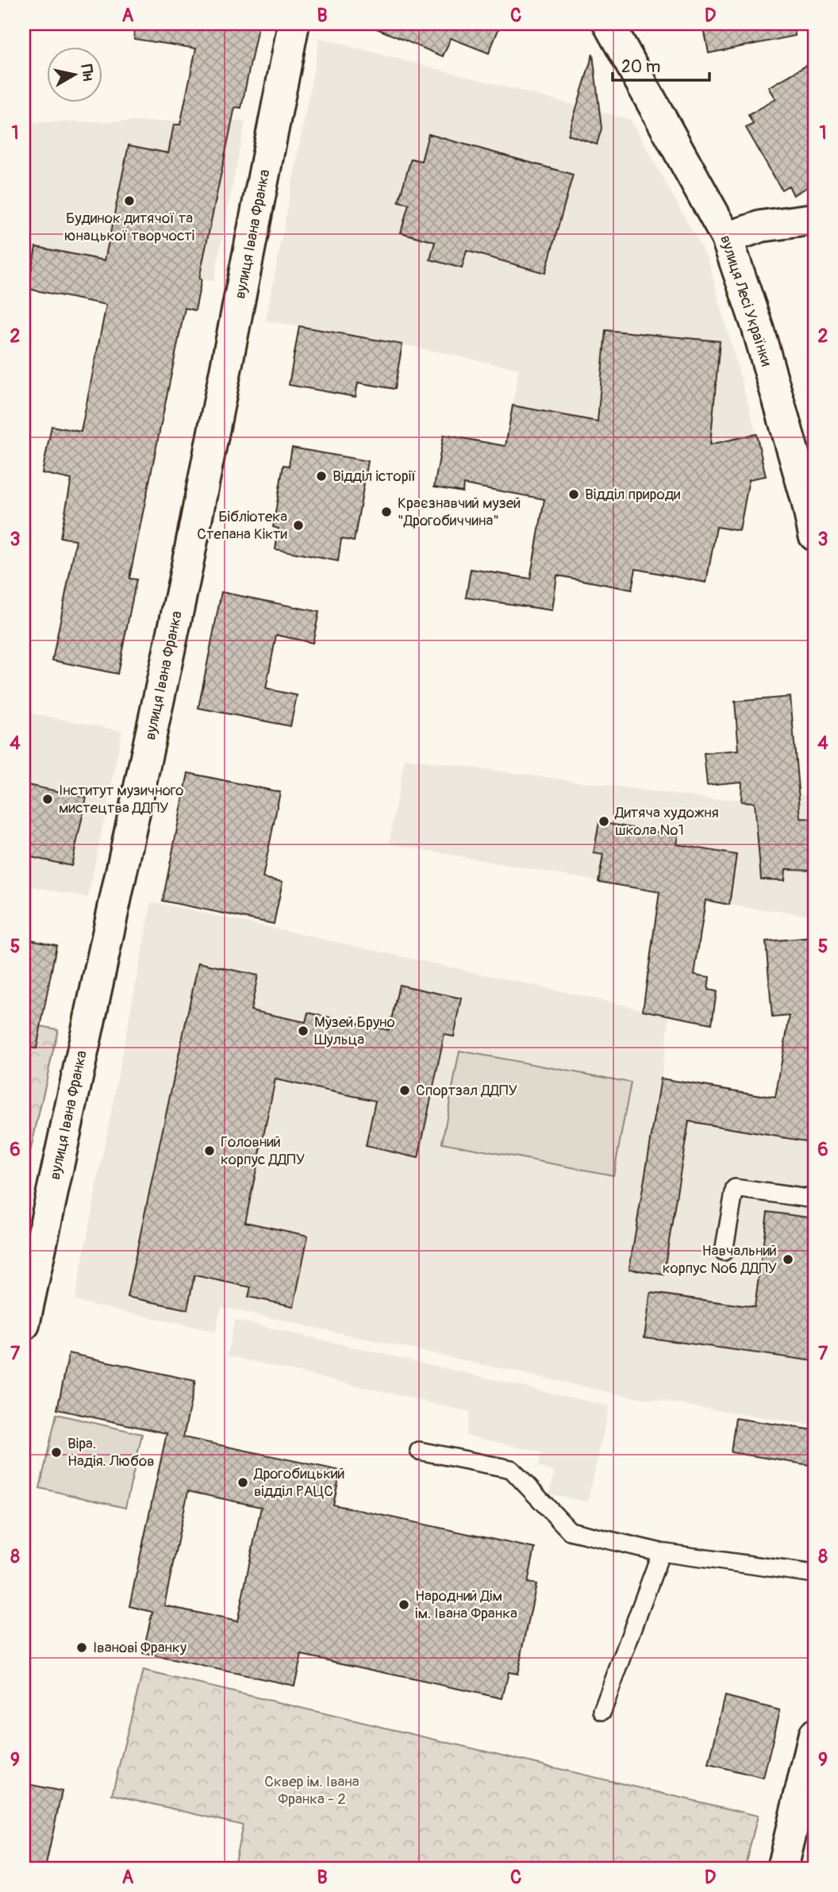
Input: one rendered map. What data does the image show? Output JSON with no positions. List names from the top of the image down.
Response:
{
  "streets": {
    "street": ["вулиця Івана Франка", "вулиця Лесі Українки"]
  },
  "parks": ["Сквер ім. Івана Франка - 2"],
  "places": [
    "Будинок дитячої та юнацької творчості",
    "Відділ історії",
    "Відділ природи",
    "Краєзнавчий музей \"Дрогобиччина\"",
    "Бібліотека Степана Кікти",
    "Інститут музичного мистецтва ДДПУ",
    "Дитяча художня школа №1",
    "Музей Бруно Шульца",
    "Спортзал ДДПУ",
    "Головний корпус ДДПУ",
    "Навчальний корпус №6 ДДПУ",
    "Віра. Надія. Любов",
    "Дрогобицький відділ РАЦС",
    "Народний Дім ім. Івана Франка",
    "Іванові Франку"
  ],
  "scale_bar": "20 m",
  "north": "right",
  "grid": {
    "columns": [
      "A",
      "B",
      "C",
      "D"
    ],
    "rows": [
      "1",
      "2",
      "3",
      "4",
      "5",
      "6",
      "7",
      "8",
      "9"
    ]
  }
}
